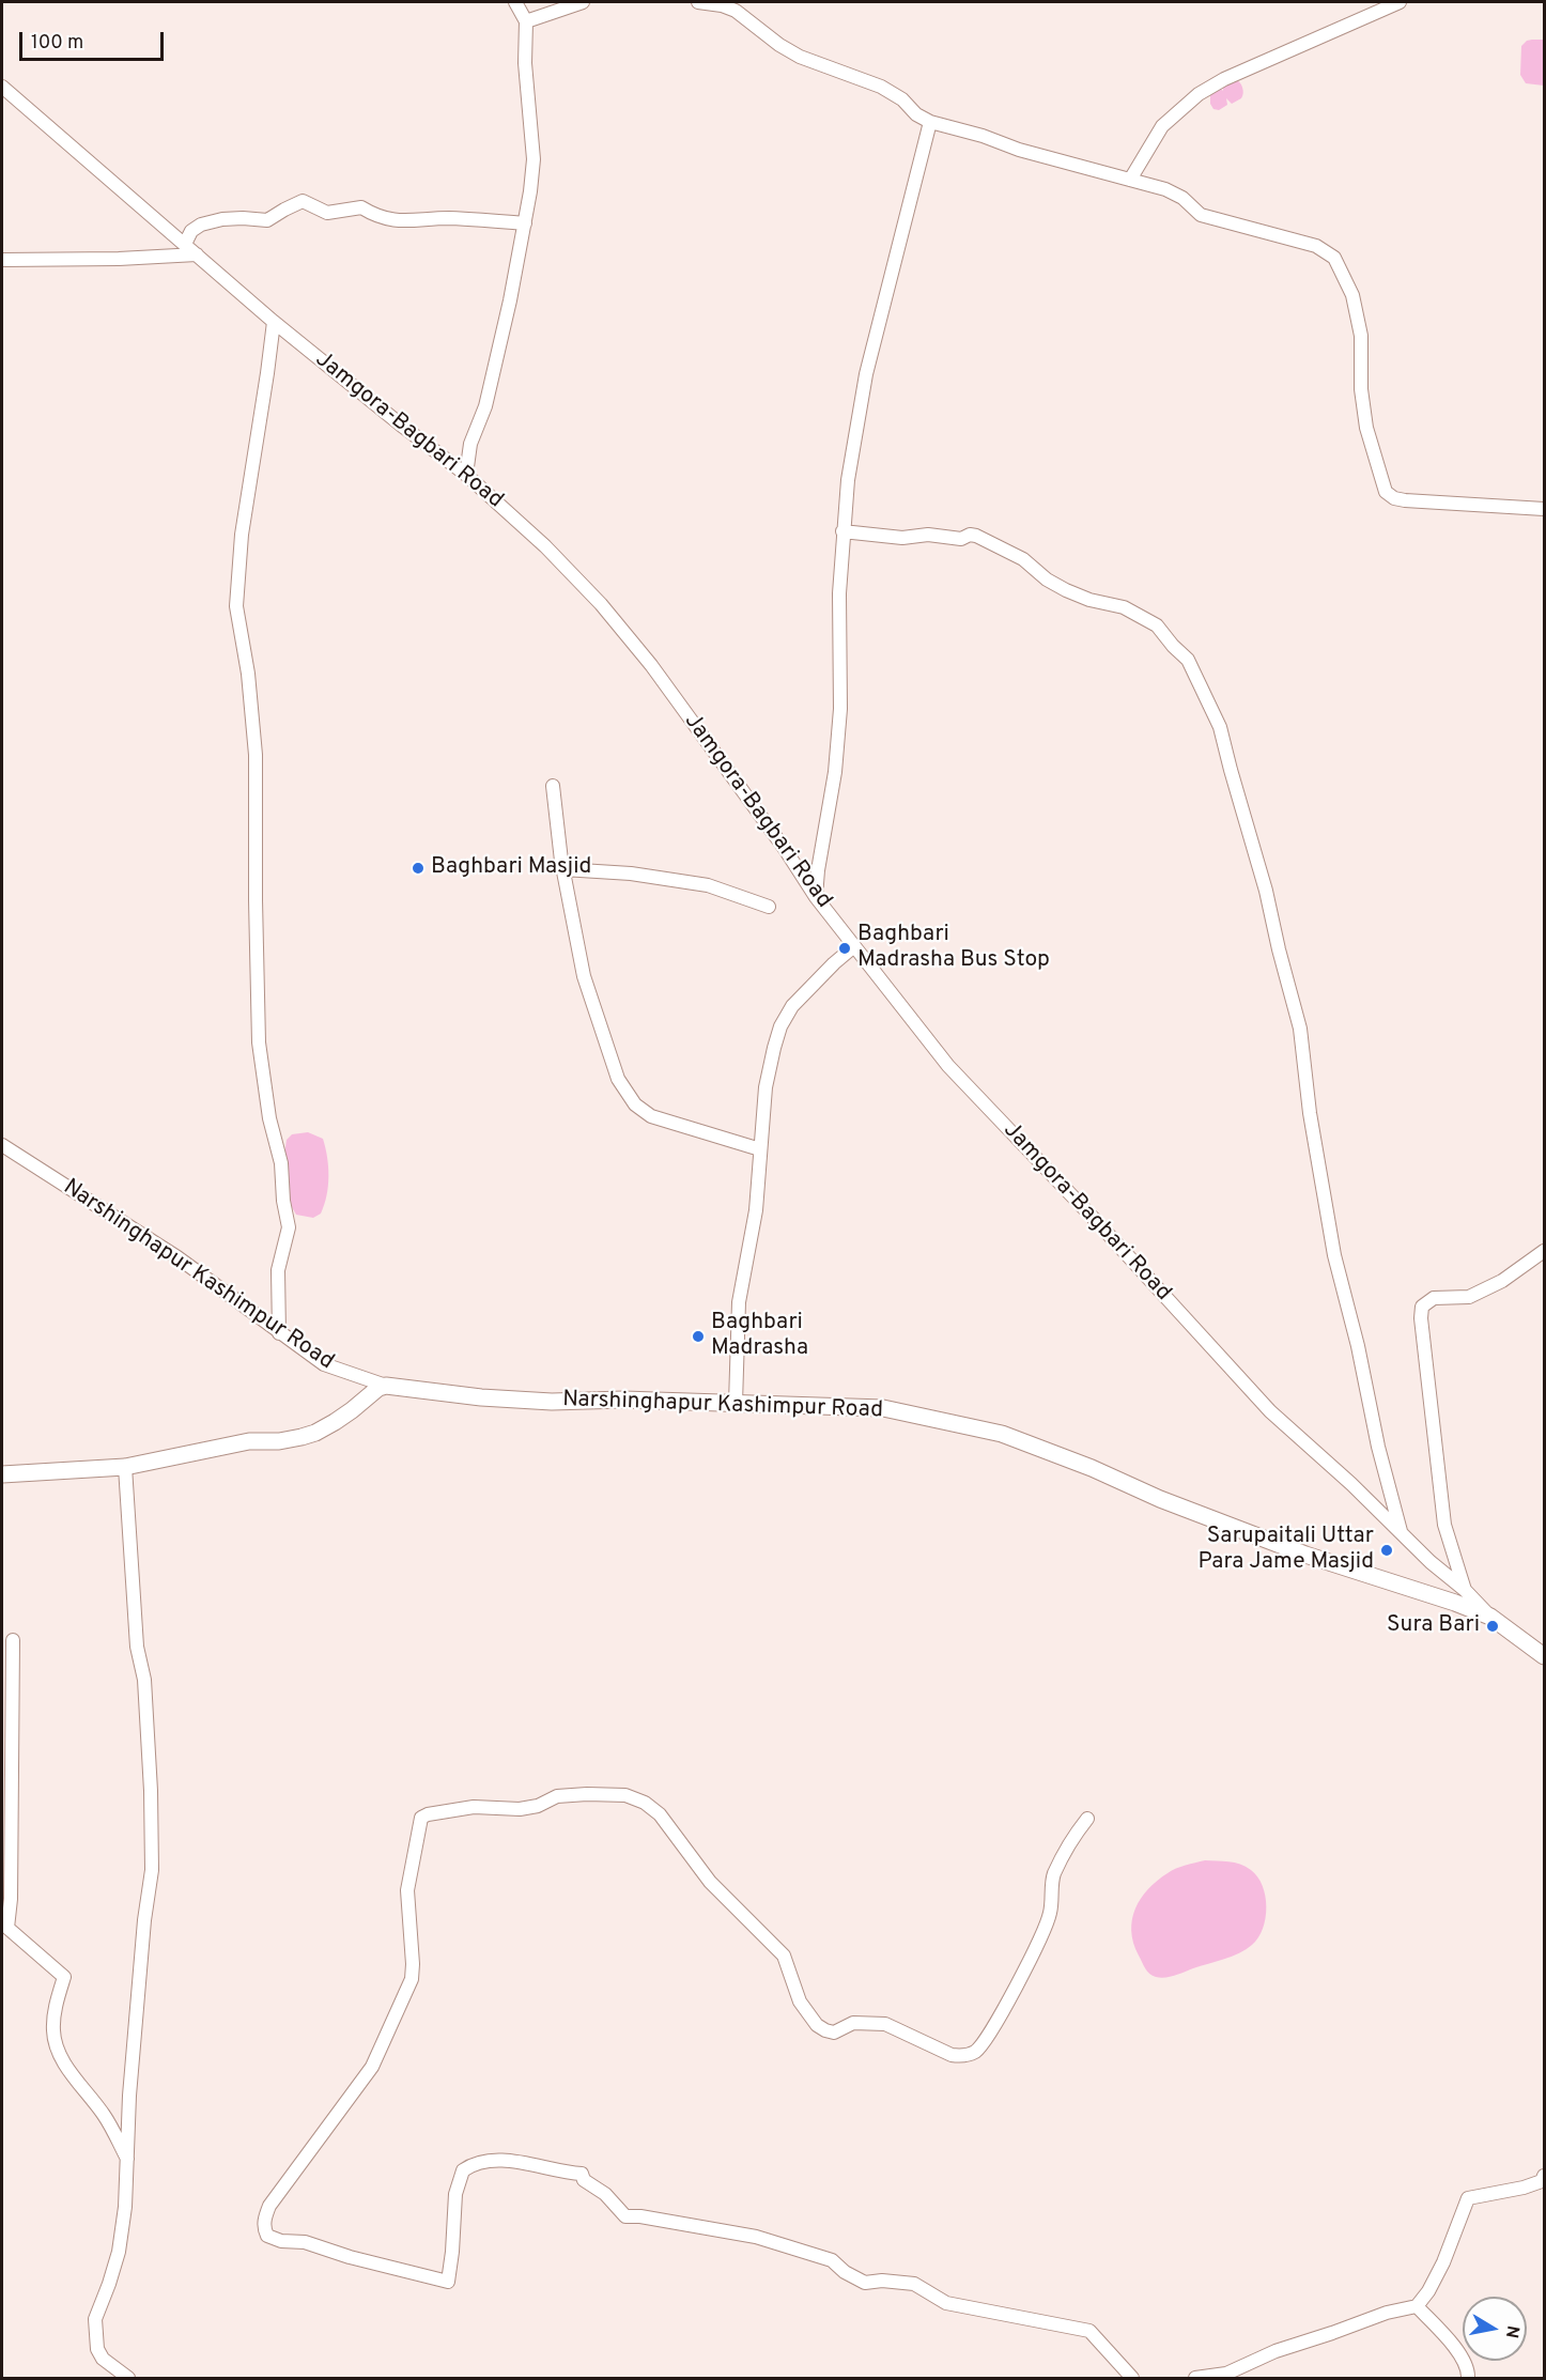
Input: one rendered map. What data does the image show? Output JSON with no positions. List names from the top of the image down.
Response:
{
  "streets": {
    "main road": ["Narshinghapur Kashimpur Road"],
    "street": ["Jamgora-Bagbari Road"]
  },
  "crossings": [
    ["Jamgora-Bagbari Road", "Narshinghapur Kashimpur Road"]
  ],
  "places": [
    "Baghbari Masjid",
    "Baghbari Madrasha Bus Stop",
    "Baghbari Madrasha",
    "Sarupaitali Uttar Para Jame Masjid",
    "Sura Bari"
  ],
  "scale_bar": "100 m",
  "north": "right"
}
